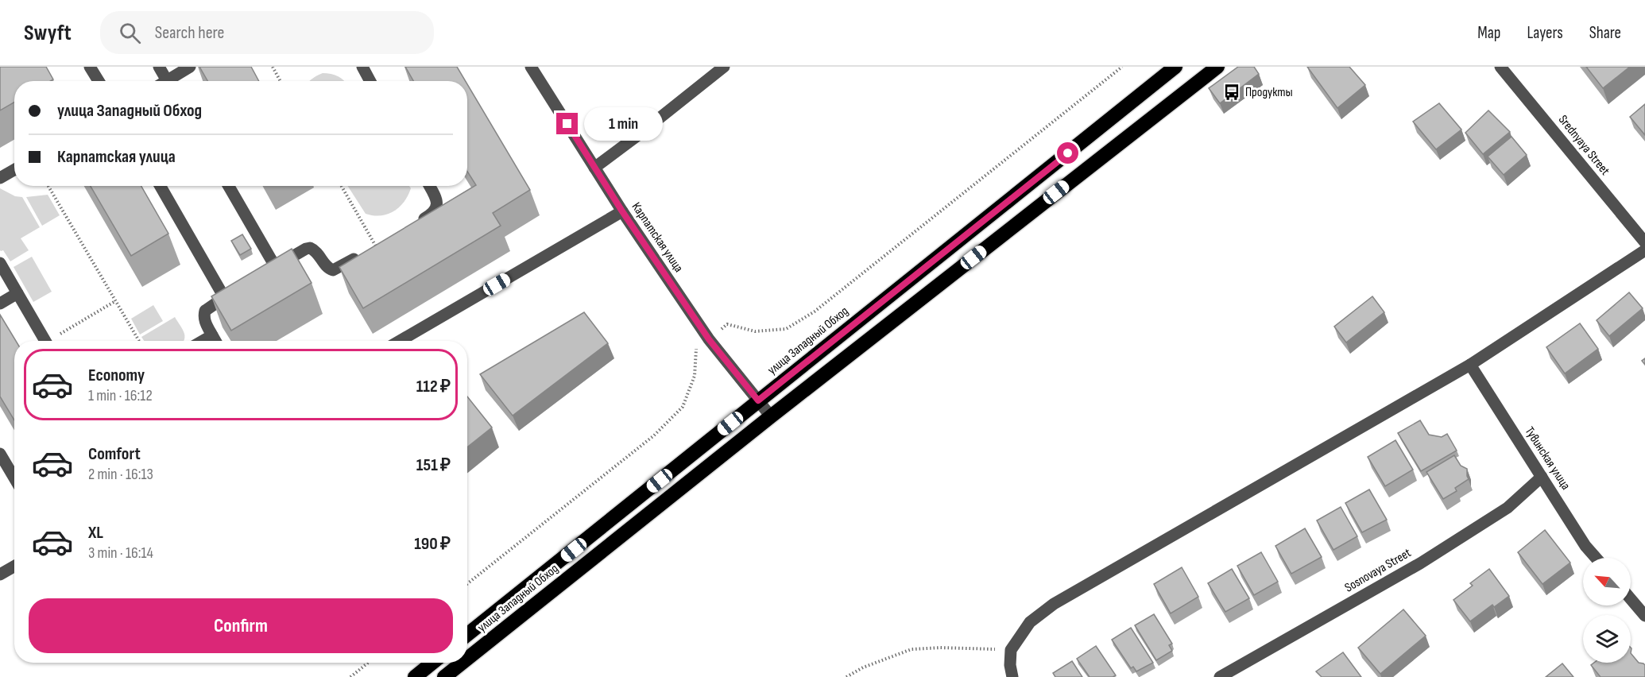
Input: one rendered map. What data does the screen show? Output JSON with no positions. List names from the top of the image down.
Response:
{
  "streets": {
    "highway": ["улица Западный Обход"],
    "street": [
      "Srednyaya Street",
      "Карпатская улица",
      "Тувинская улица",
      "Sosnovaya Street"
    ]
  },
  "crossings": [
    ["Карпатская улица", "улица Западный Обход"],
    ["Тувинская улица", "Sosnovaya Street"]
  ],
  "places": {
    "bus stop": ["Продукты"]
  },
  "north": "top left",
  "page": {
    "header": "Swyft",
    "search": "Search here",
    "nav": ["Map", "Layers", "Share"],
    "banner": ["улица Западный Обход", "Карпатская улица"],
    "bubble": "1 min",
    "list": [
      {
        "name": "Economy",
        "note": "1 min · 16:12",
        "value": "112 ₽"
      },
      {
        "name": "Comfort",
        "note": "2 min · 16:13",
        "value": "151 ₽"
      },
      {
        "name": "XL",
        "note": "3 min · 16:14",
        "value": "190 ₽"
      }
    ],
    "buttons": "Confirm"
  }
}
